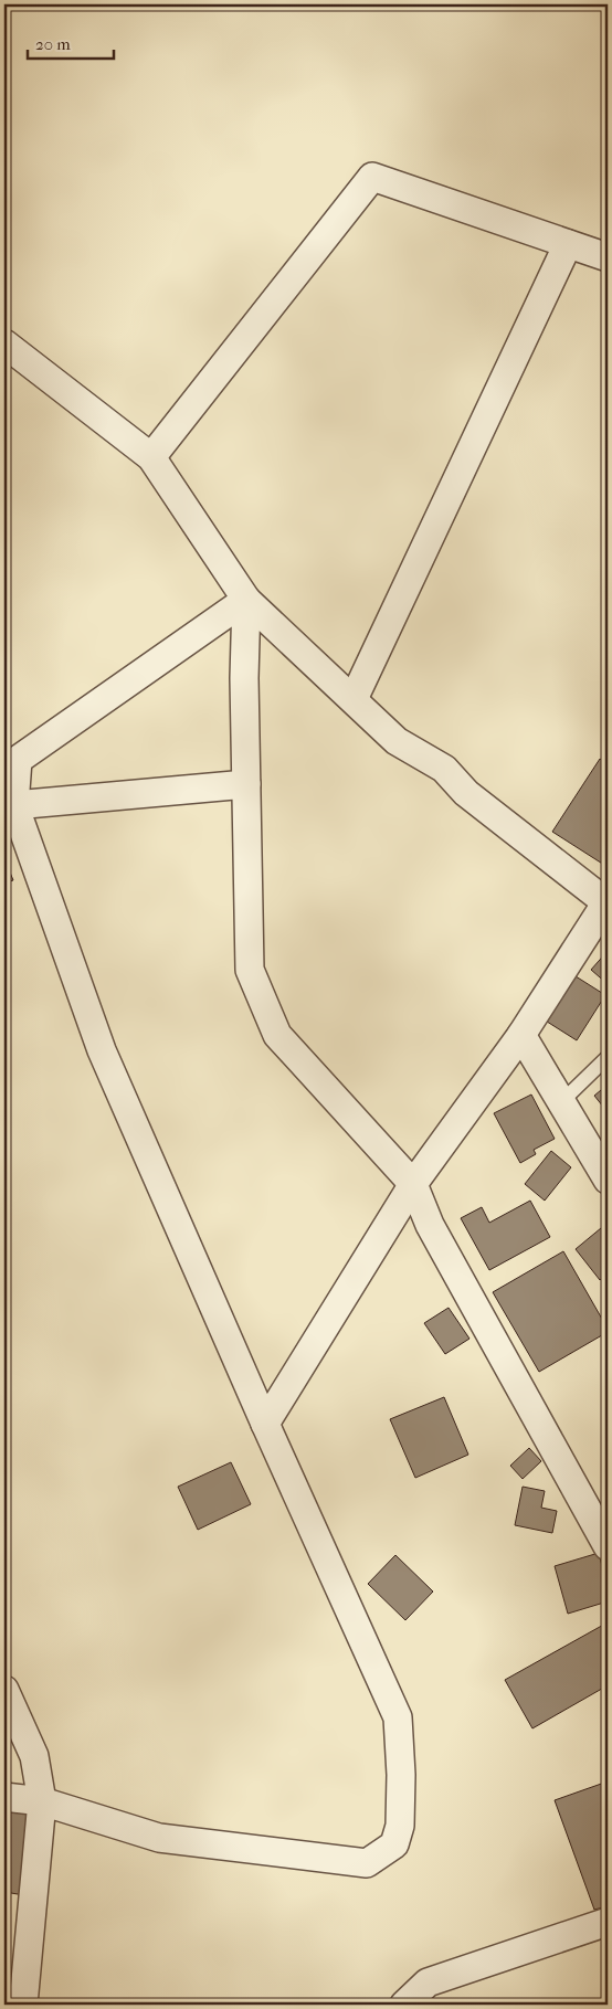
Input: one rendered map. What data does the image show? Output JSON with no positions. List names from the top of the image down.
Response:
{
  "scale_bar": "20 m"
}
